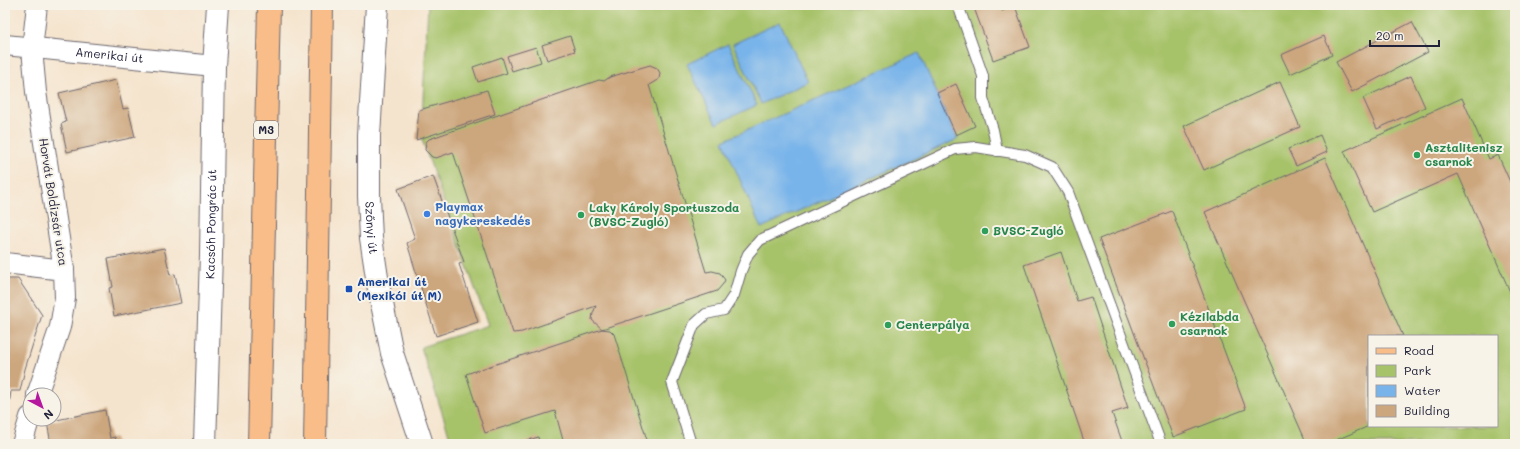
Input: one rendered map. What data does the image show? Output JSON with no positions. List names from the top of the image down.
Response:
{
  "streets": {
    "main road": ["M3"],
    "street": [
      "Amerikai út",
      "Horvát Boldizsár utca",
      "Kacsóh Pongrác út",
      "Szőnyi út"
    ]
  },
  "crossings": [
    ["Amerikai út", "Horvát Boldizsár utca"],
    ["Amerikai út", "Kacsóh Pongrác út"]
  ],
  "places": {
    "other": [
      "Asztalitenisz csarnok",
      "Playmax nagykereskedés",
      "Laky Károly Sportuszoda (BVSC-Zugló)",
      "BVSC-Zugló",
      "Kézilabda csarnok",
      "Centerpálya"
    ],
    "transit": ["Amerikai út (Mexikói út M)"]
  },
  "legend": [
    "Road",
    "Park",
    "Water",
    "Building"
  ],
  "scale_bar": "20 m",
  "north": "bottom right"
}
